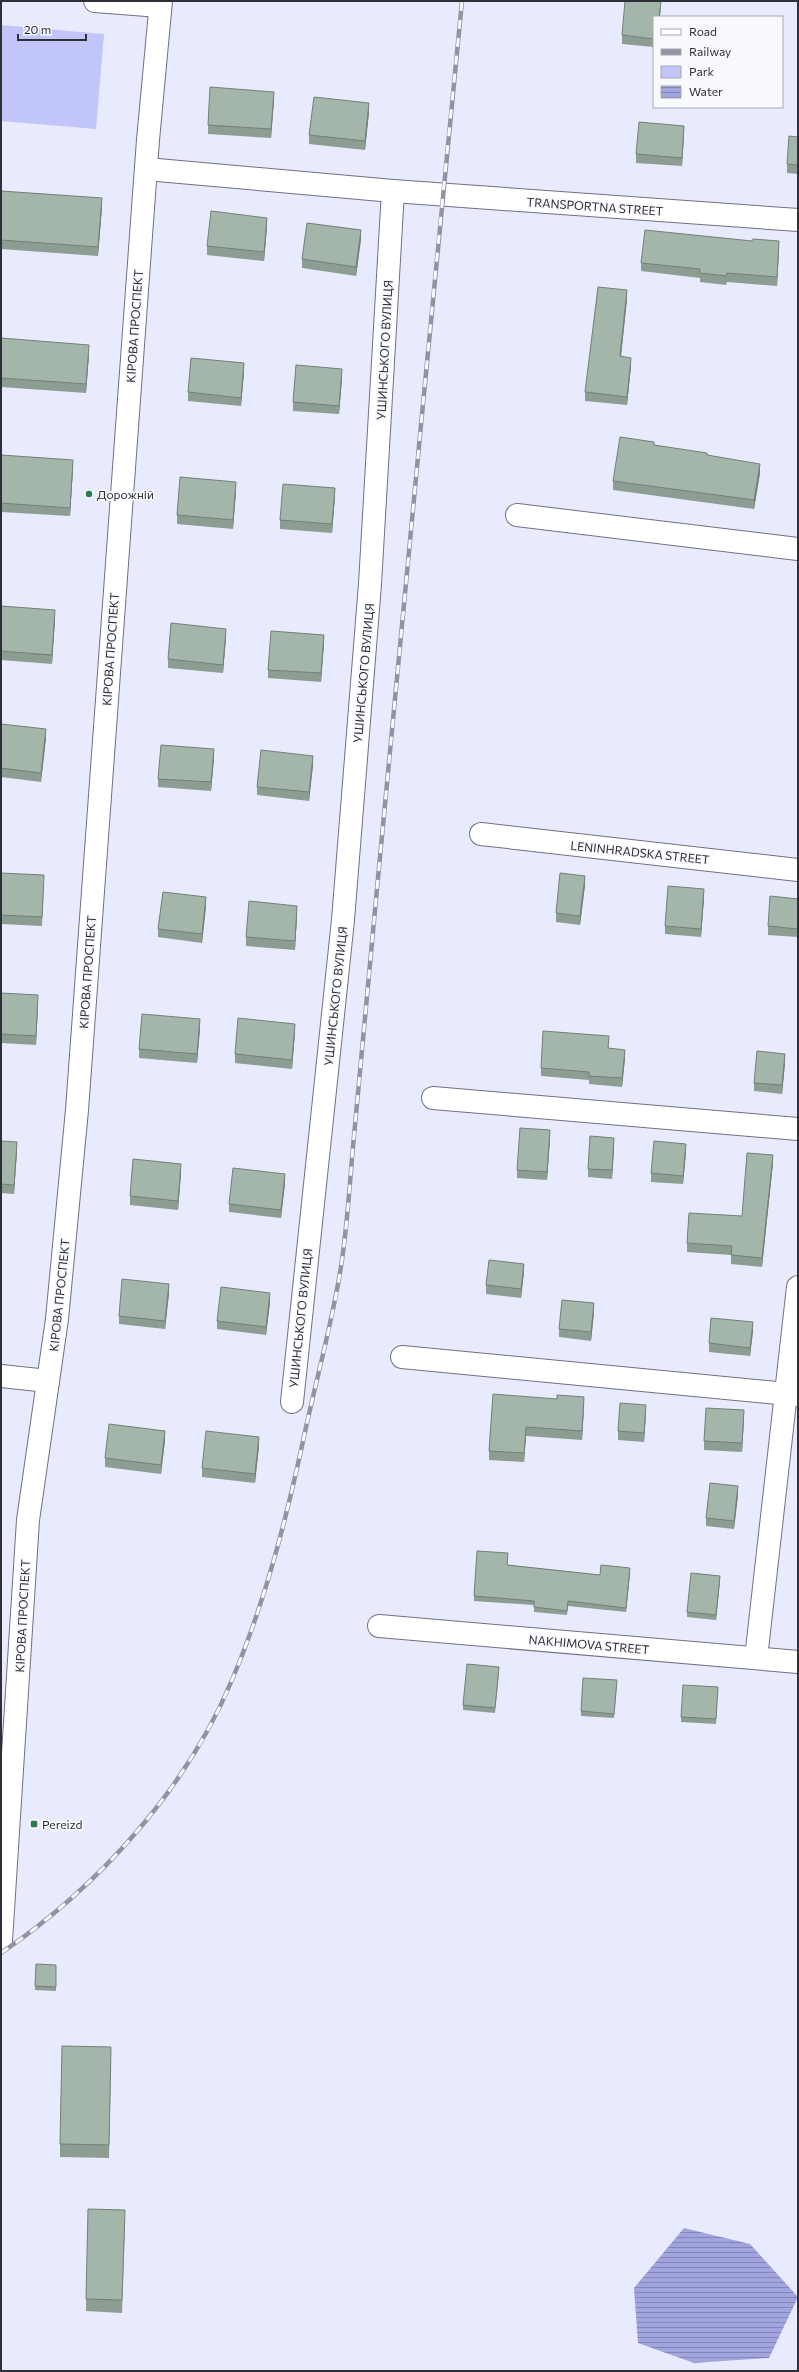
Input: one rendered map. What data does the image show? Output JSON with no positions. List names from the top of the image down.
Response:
{
  "streets": {
    "street": [
      "TRANSPORTNA STREET",
      "КІРОВА ПРОСПЕКТ",
      "УШИНСЬКОГО ВУЛИЦЯ",
      "LENINHRADSKA STREET",
      "NAKHIMOVA STREET"
    ]
  },
  "crossings": [
    ["TRANSPORTNA STREET", "УШИНСЬКОГО ВУЛИЦЯ"]
  ],
  "places": {
    "other": ["Дорожній"],
    "transit": ["Pereizd"]
  },
  "legend": [
    "Road",
    "Railway",
    "Park",
    "Water"
  ],
  "scale_bar": "20 m"
}
